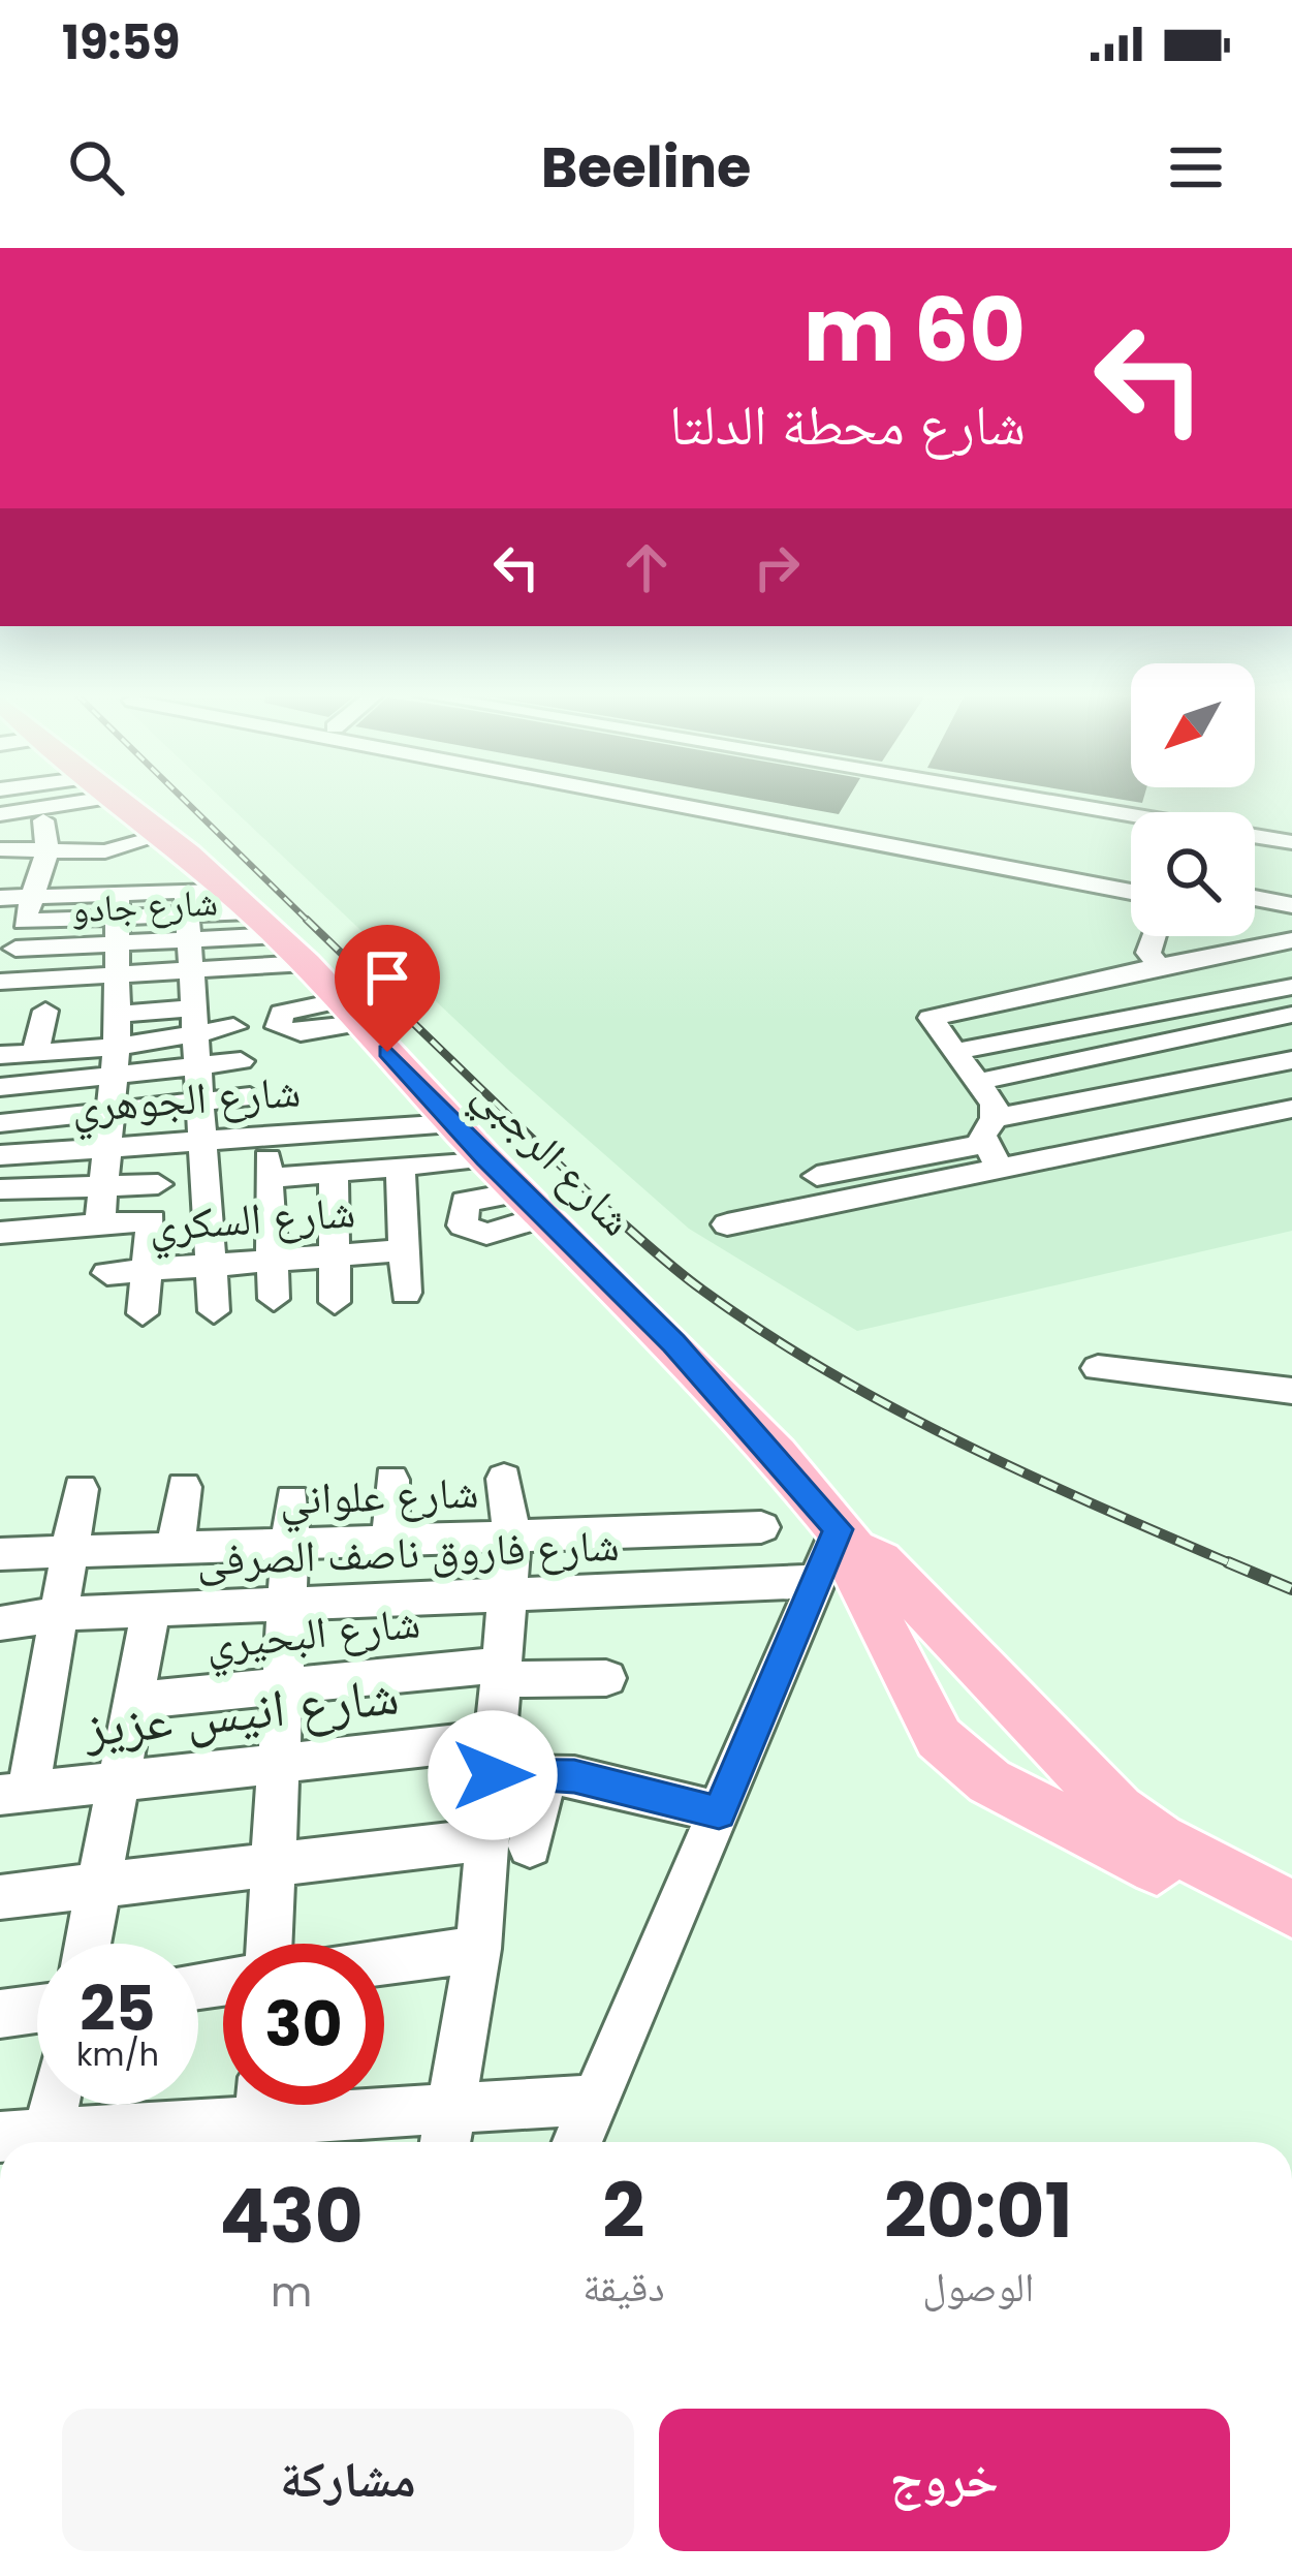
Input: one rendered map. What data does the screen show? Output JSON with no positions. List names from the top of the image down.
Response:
{
  "streets": {
    "main road": ["شارع الرجبي"],
    "street": [
      "شارع جادو",
      "شارع الجوهري",
      "شارع السكري",
      "شارع علواني",
      "شارع فاروق ناصف الصرفى",
      "شارع البحيري",
      "شارع انيس عزيز"
    ]
  },
  "crossings": [
    ["شارع جادو", "شارع الرجبي"],
    ["شارع الجوهري", "شارع الرجبي"],
    ["شارع الرجبي", "شارع فاروق ناصف الصرفى"]
  ],
  "north": "bottom left",
  "page": {
    "status": "19:59",
    "header": "Beeline",
    "turn": ["60 m", "شارع محطة الدلتا"],
    "speed": "25 km/h",
    "limit": "30",
    "eta": [
      "20:01",
      "الوصول",
      "2",
      "دقيقة",
      "430",
      "m"
    ],
    "buttons": ["خروج", "مشاركة"]
  }
}
